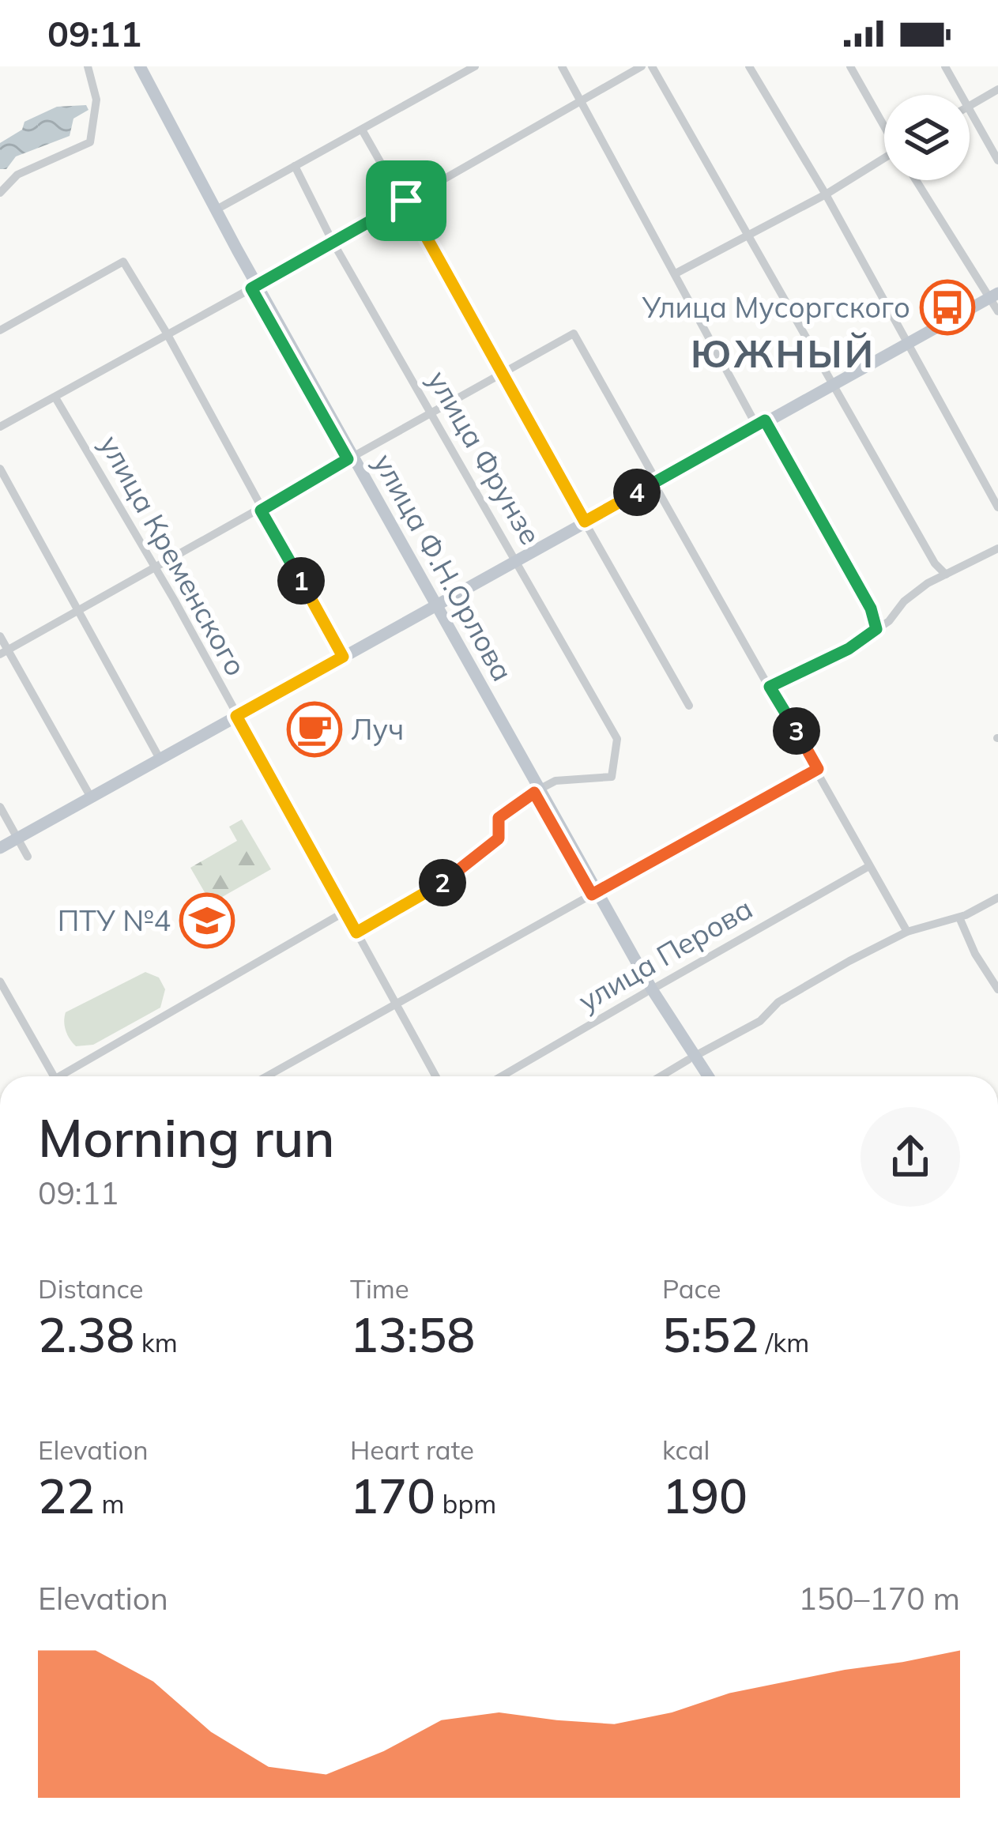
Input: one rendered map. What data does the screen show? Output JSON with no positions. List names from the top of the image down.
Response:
{
  "streets": {
    "main road": ["улица Ф.Н.Орлова"],
    "street": ["улица Фрунзе", "улица Кременского", "улица Перова"]
  },
  "crossings": [
    ["улица Фрунзе", "улица Ф.Н.Орлова"],
    ["улица Ф.Н.Орлова", "улица Перова"]
  ],
  "districts": ["ЮЖНЫЙ"],
  "places": {
    "bus stop": ["Улица Мусоргского"],
    "cafe": ["Луч"],
    "school or university": ["ПТУ №4"]
  },
  "page": {
    "status": "09:11",
    "pins": [
      "4",
      "1",
      "3",
      "2"
    ],
    "heading": ["Morning run", "09:11"],
    "stats": [
      ["Distance", "2.38 km"],
      ["Time", "13:58"],
      ["Pace", "5:52 /km"],
      ["Elevation", "22 m"],
      ["Heart rate", "170 bpm"],
      ["kcal", "190"]
    ],
    "chart": ["Elevation", "150–170 m"]
  }
}
